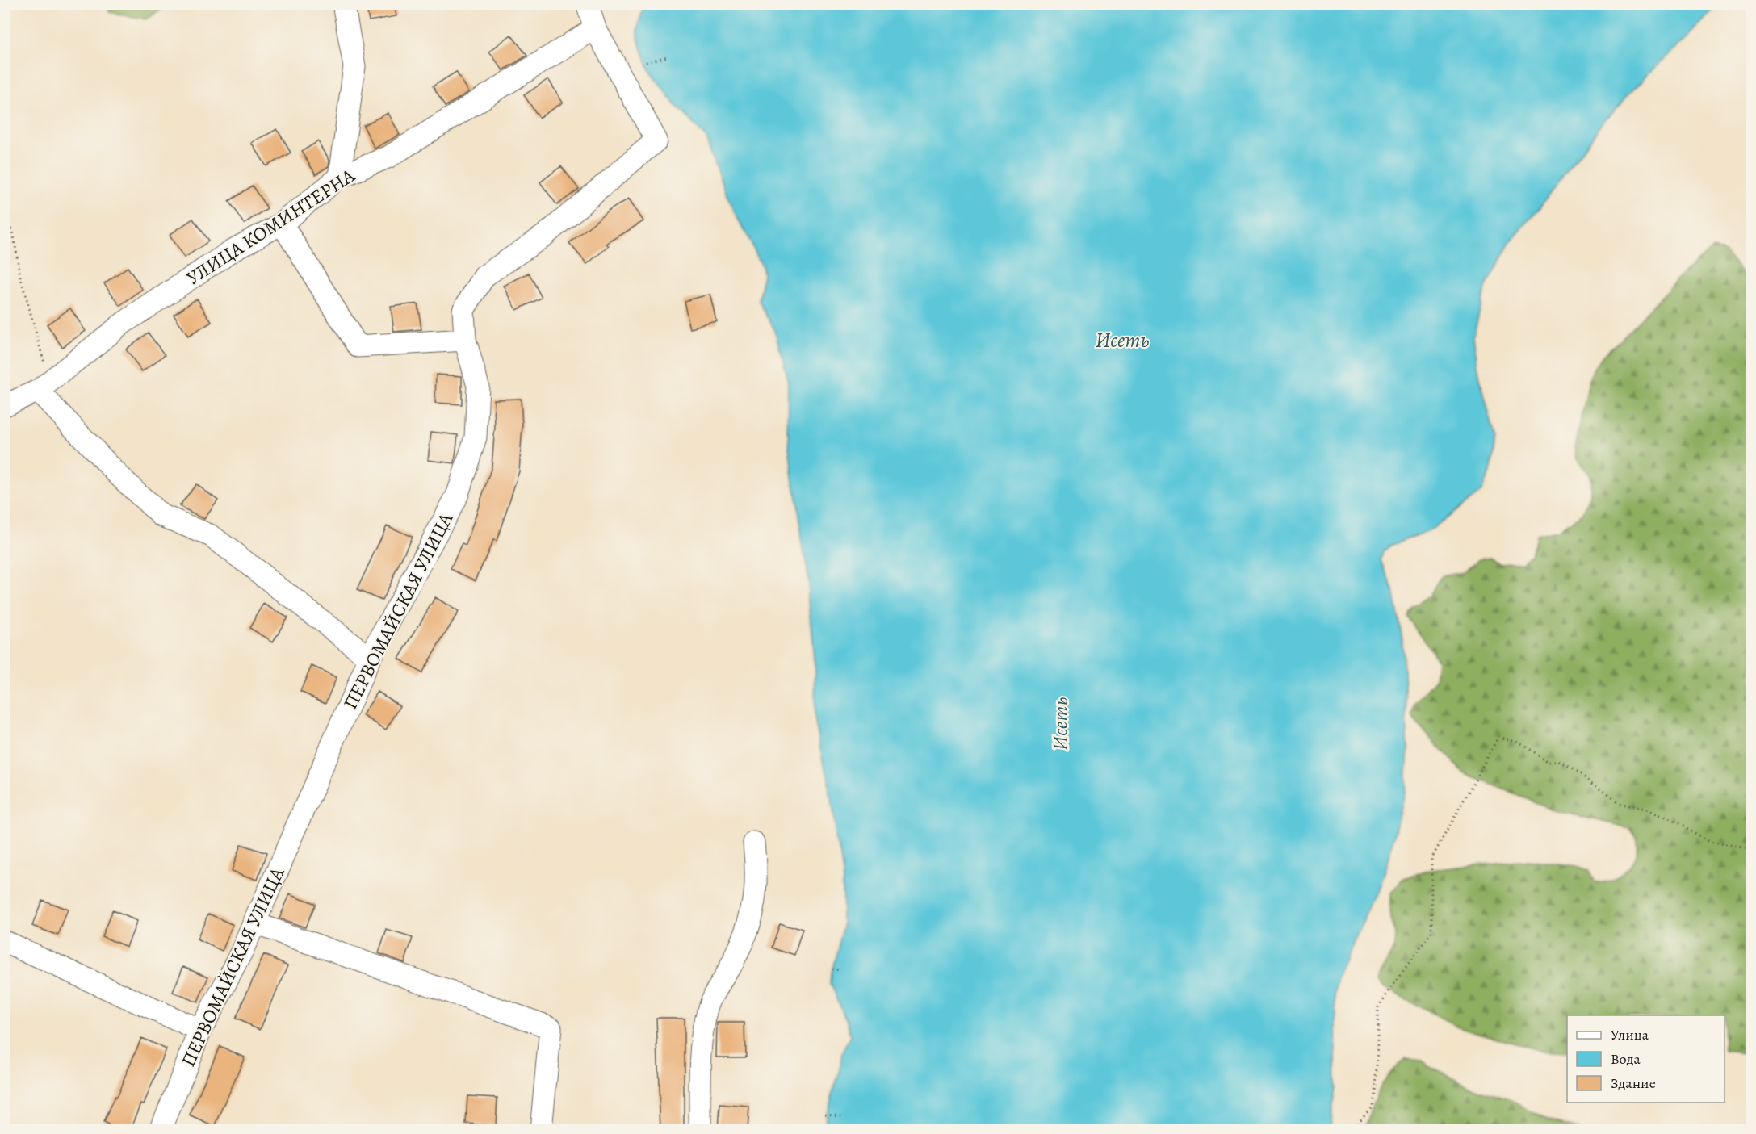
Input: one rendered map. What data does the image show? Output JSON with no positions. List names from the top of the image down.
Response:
{
  "streets": {
    "street": ["УЛИЦА КОМИНТЕРНА", "ПЕРВОМАЙСКАЯ УЛИЦА"]
  },
  "crossings": [
    ["УЛИЦА КОМИНТЕРНА", "ПЕРВОМАЙСКАЯ УЛИЦА"]
  ],
  "water": ["Исеть"],
  "legend": ["Улица", "Вода", "Здание"]
}
